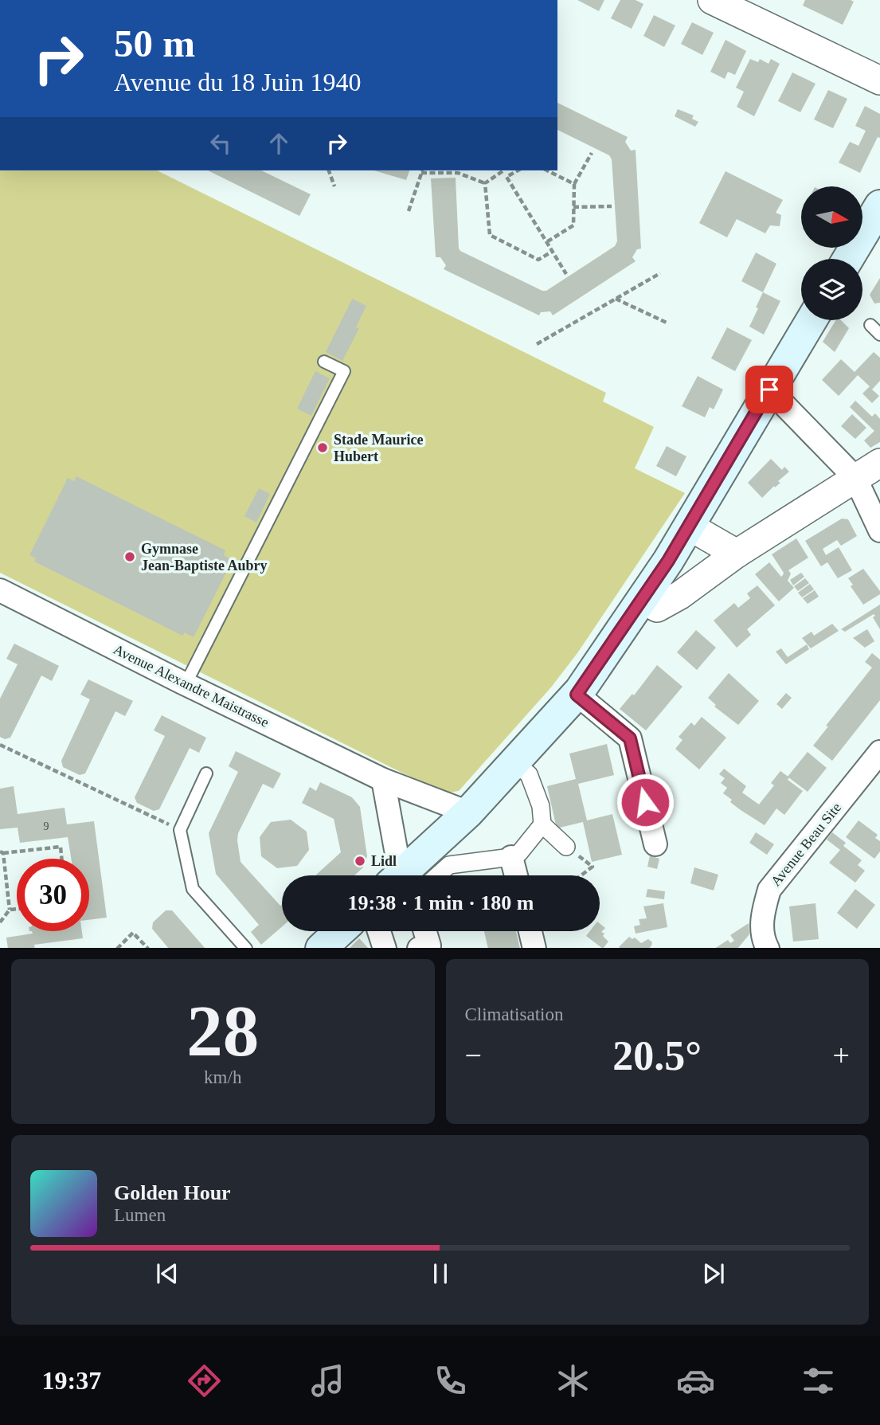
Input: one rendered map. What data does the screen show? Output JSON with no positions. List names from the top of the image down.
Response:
{
  "streets": {
    "street": ["Avenue Alexandre Maistrasse", "Avenue Beau Site"]
  },
  "places": ["Stade Maurice Hubert", "Gymnase Jean-Baptiste Aubry", "Lidl"],
  "house_numbers": ["9"],
  "north": "right",
  "page": {
    "turn": ["50 m", "Avenue du 18 Juin 1940"],
    "limit": "30",
    "trip": "19:38 · 1 min · 180 m",
    "tile": [
      ["28", "km/h"],
      "Climatisation"
    ],
    "heat": ["−", "20.5°", "+"],
    "song": ["Golden Hour", "Lumen"],
    "tabs": "19:37"
  }
}
